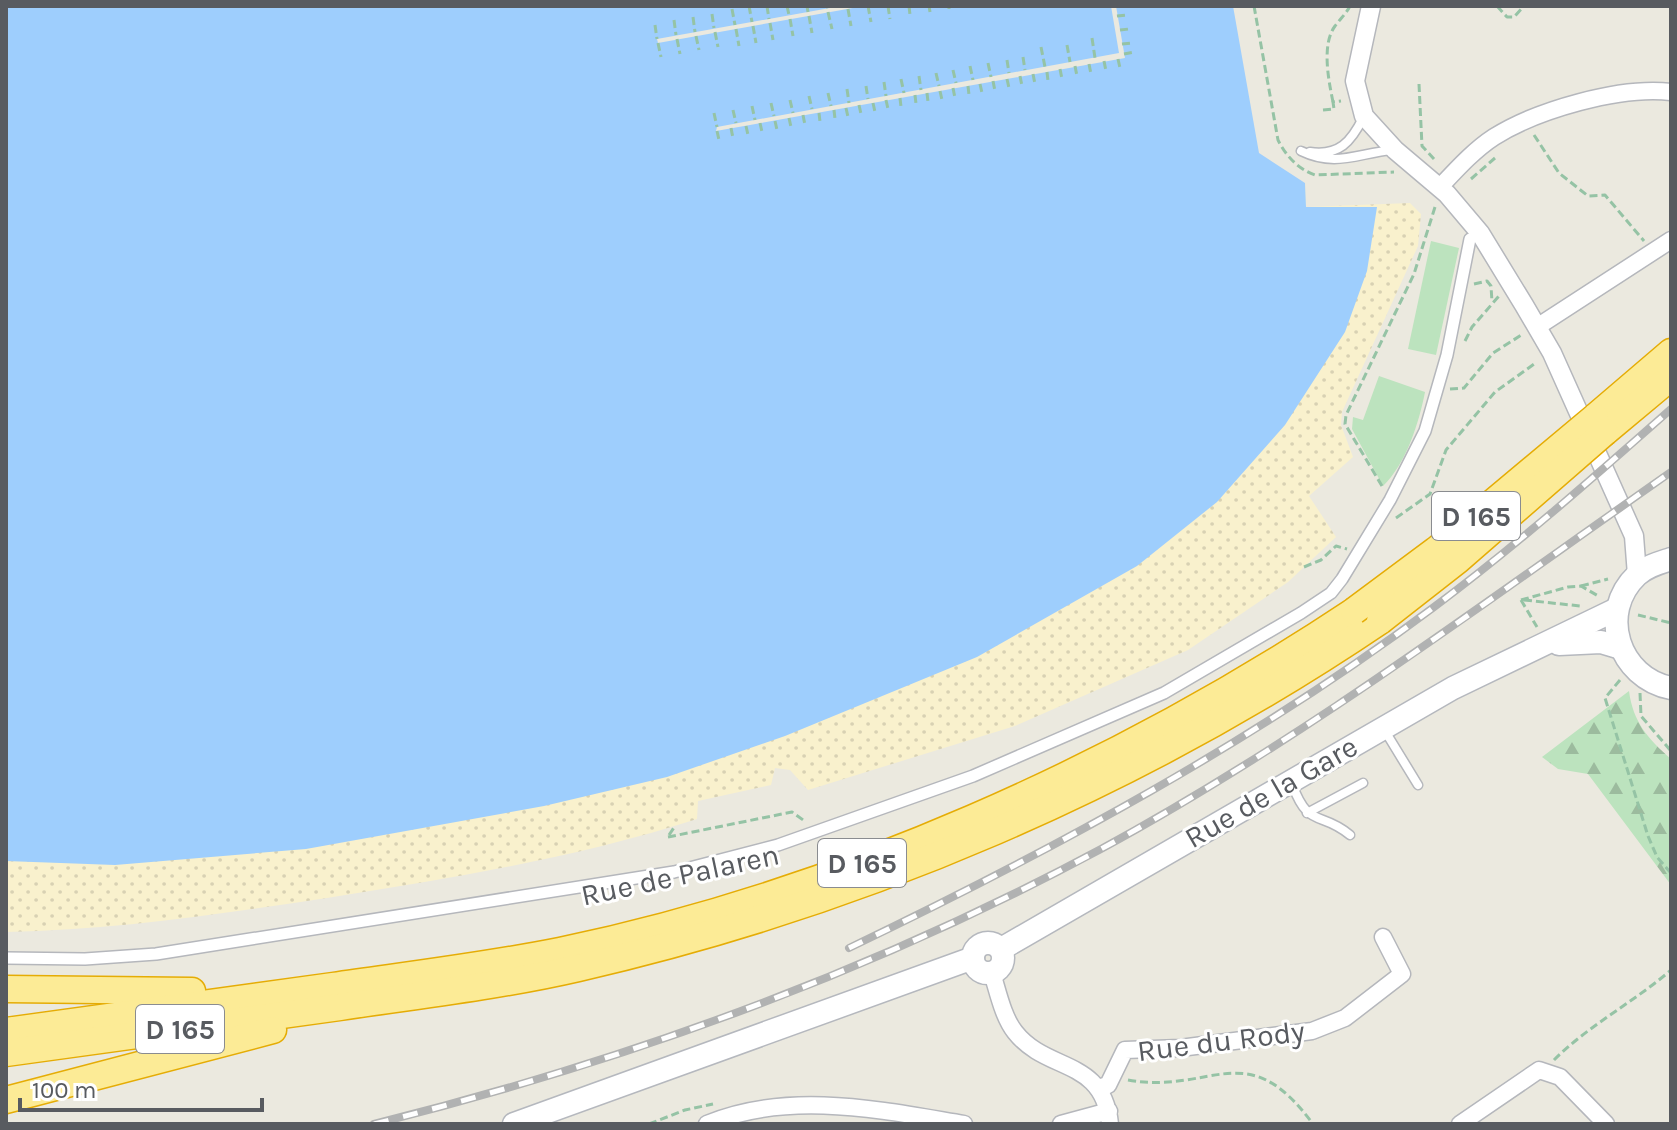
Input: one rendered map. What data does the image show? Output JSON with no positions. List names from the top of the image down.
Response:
{
  "streets": {
    "highway": ["D 165"],
    "main road": ["Rue de la Gare"],
    "street": ["Rue de Palaren", "Rue du Rody"]
  },
  "scale_bar": "100 m"
}
